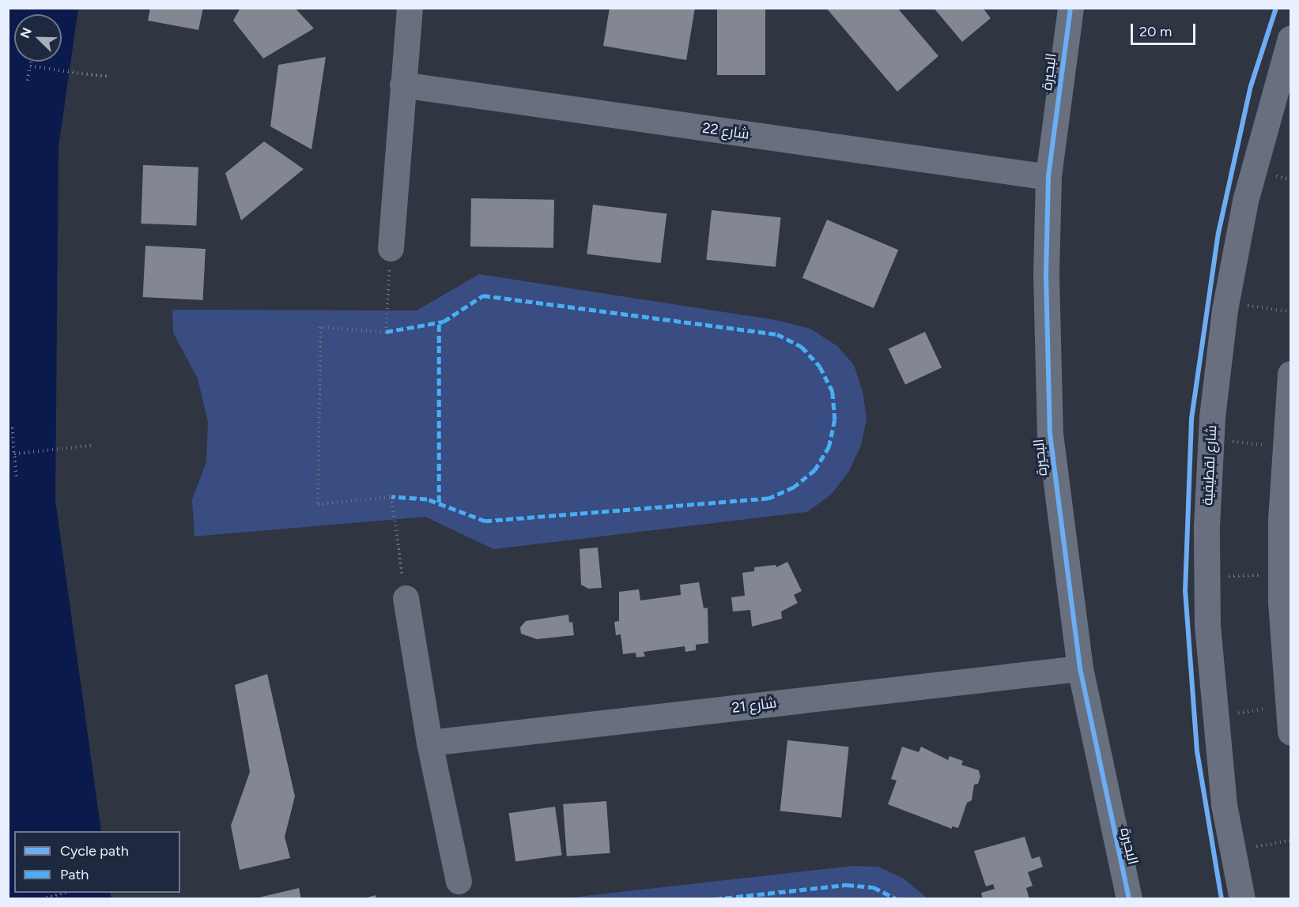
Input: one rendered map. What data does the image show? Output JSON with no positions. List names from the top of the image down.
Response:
{
  "streets": {
    "street": [
      "البحيرة",
      "شارع 22",
      "شارع لقطيفية",
      "شارع 21"
    ]
  },
  "crossings": [
    ["البحيرة", "شارع 22"],
    ["البحيرة", "شارع 21"]
  ],
  "legend": ["Cycle path", "Path"],
  "scale_bar": "20 m",
  "north": "top left"
}
